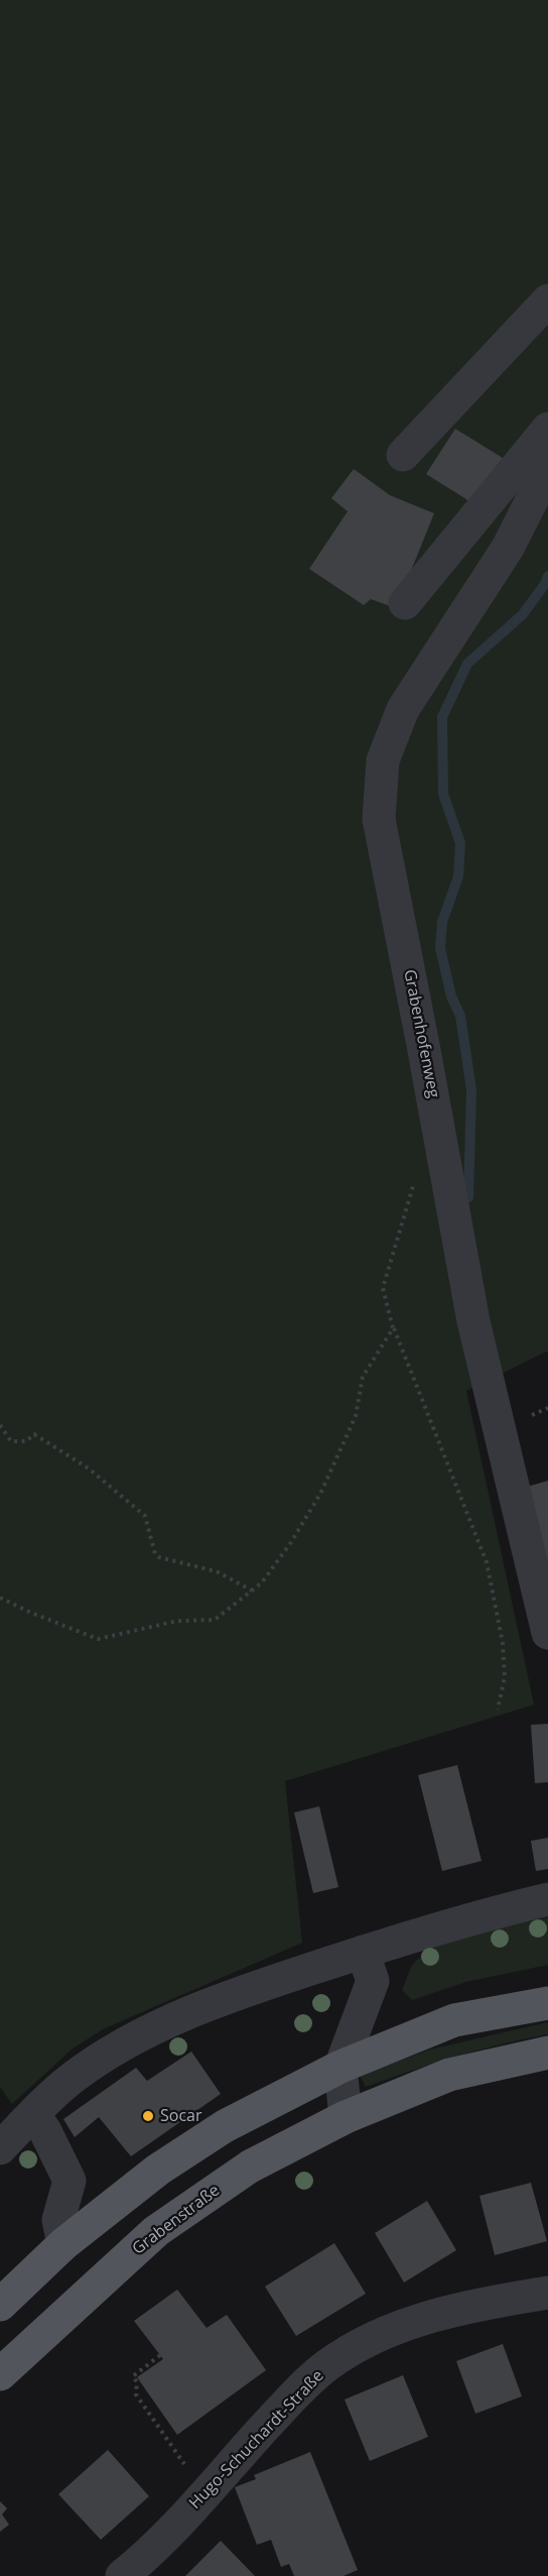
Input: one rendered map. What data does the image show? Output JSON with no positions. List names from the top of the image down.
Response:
{
  "streets": {
    "main road": ["Grabenstraße"],
    "street": ["Grabenhofenweg", "Hugo-Schuchardt-Straße"]
  },
  "places": ["Socar"]
}
